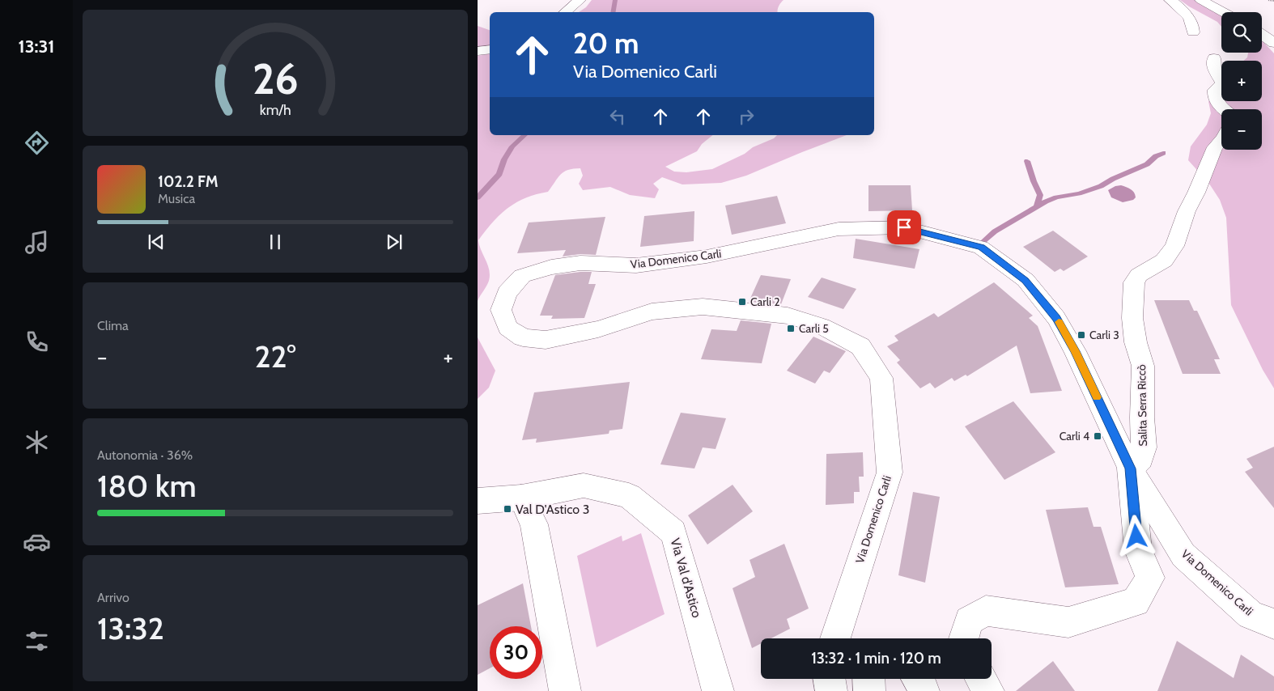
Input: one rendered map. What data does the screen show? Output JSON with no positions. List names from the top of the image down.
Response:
{
  "streets": {
    "street": ["Via Domenico Carli", "Salita Serra Riccò", "Via Val d'Astico"]
  },
  "crossings": [
    ["Via Domenico Carli", "Salita Serra Riccò"]
  ],
  "places": {
    "transit": [
      "Carli 2",
      "Carli 5",
      "Carli 3",
      "Carli 4",
      "Val D'Astico 3"
    ]
  },
  "page": {
    "tabs": "13:31",
    "map_buttons": ["+", "−"],
    "turn": ["20 m", "Via Domenico Carli"],
    "song": ["102.2 FM", "Musica"],
    "tile": [
      "Clima",
      ["Autonomia · 36%", "180 km"],
      ["Arrivo", "13:32"]
    ],
    "heat": ["−", "22°", "+"],
    "limit": "30",
    "trip": "13:32 · 1 min · 120 m",
    "gauge": ["26", "km/h"]
  }
}
